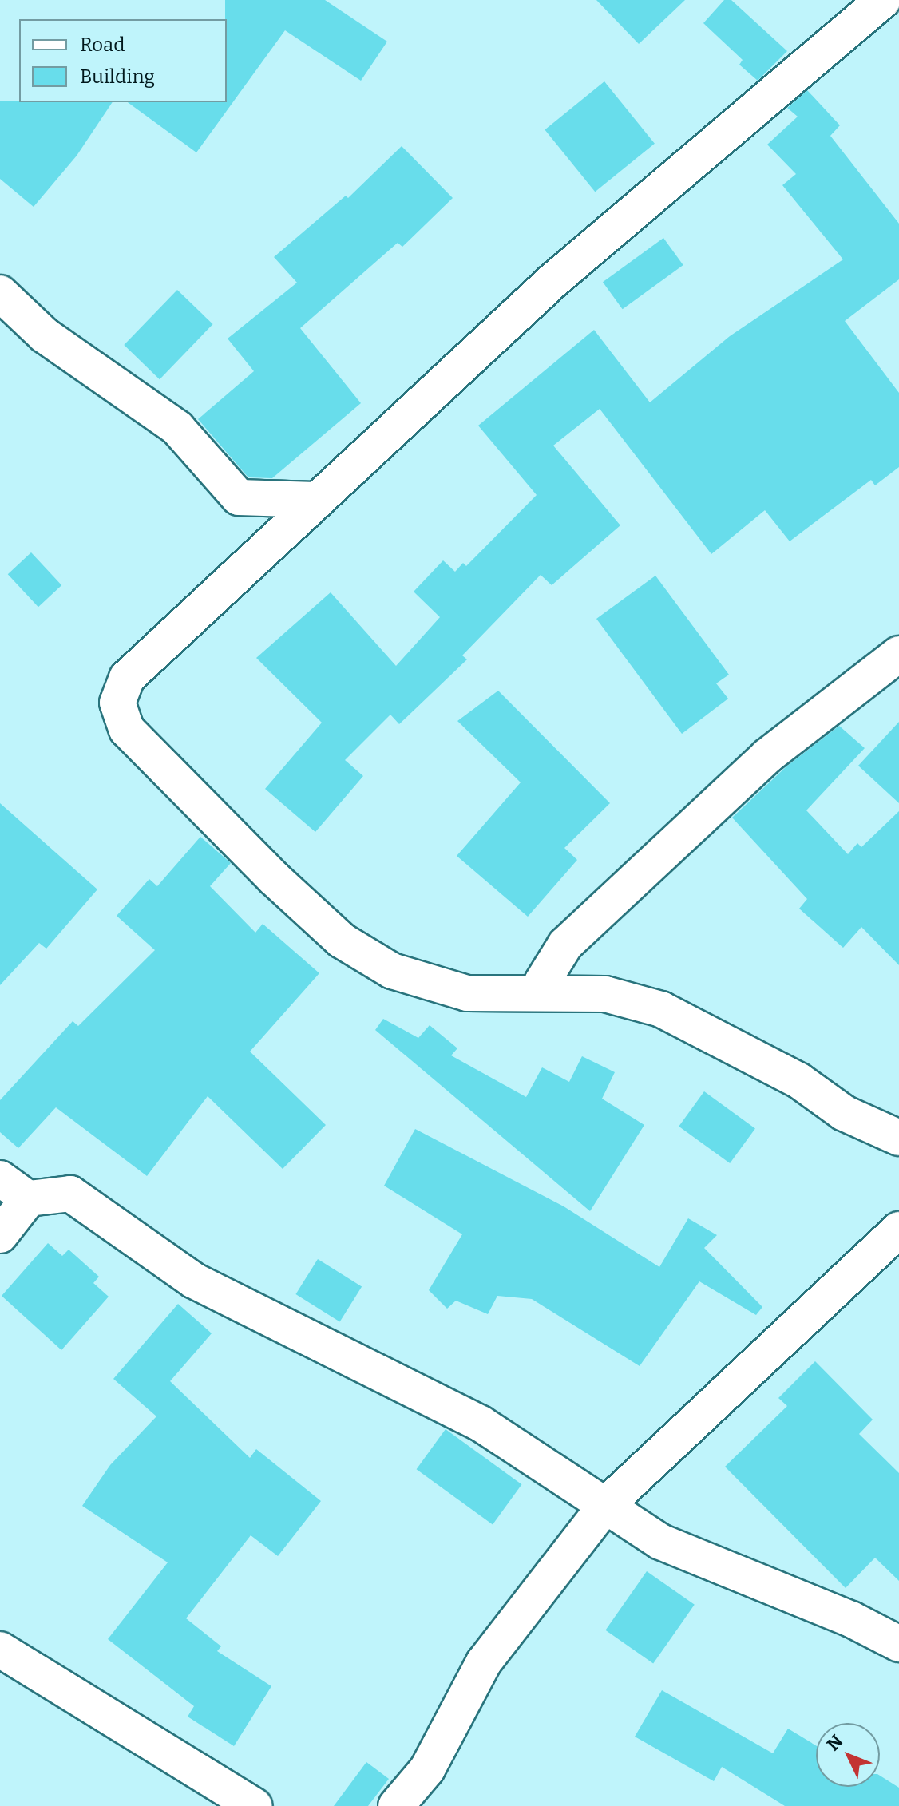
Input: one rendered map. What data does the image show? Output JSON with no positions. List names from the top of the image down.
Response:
{
  "legend": ["Road", "Building"],
  "north": "top left"
}
